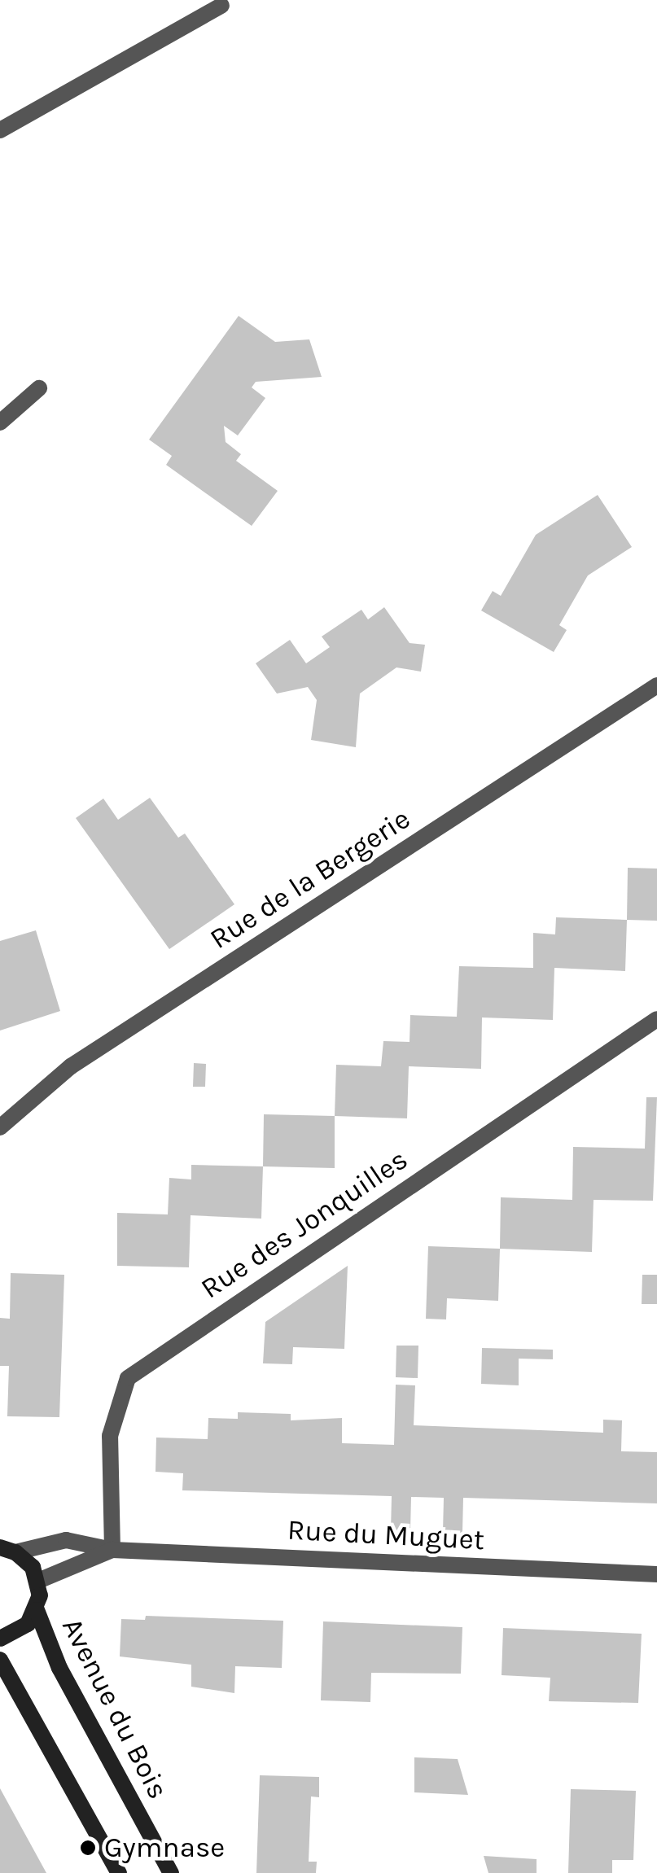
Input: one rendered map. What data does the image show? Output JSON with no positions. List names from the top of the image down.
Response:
{
  "streets": {
    "street": [
      "Rue de la Bergerie",
      "Rue des Jonquilles",
      "Rue du Muguet",
      "Avenue du Bois"
    ]
  },
  "crossings": [
    ["Rue des Jonquilles", "Rue du Muguet"]
  ],
  "places": ["Gymnase"]
}
